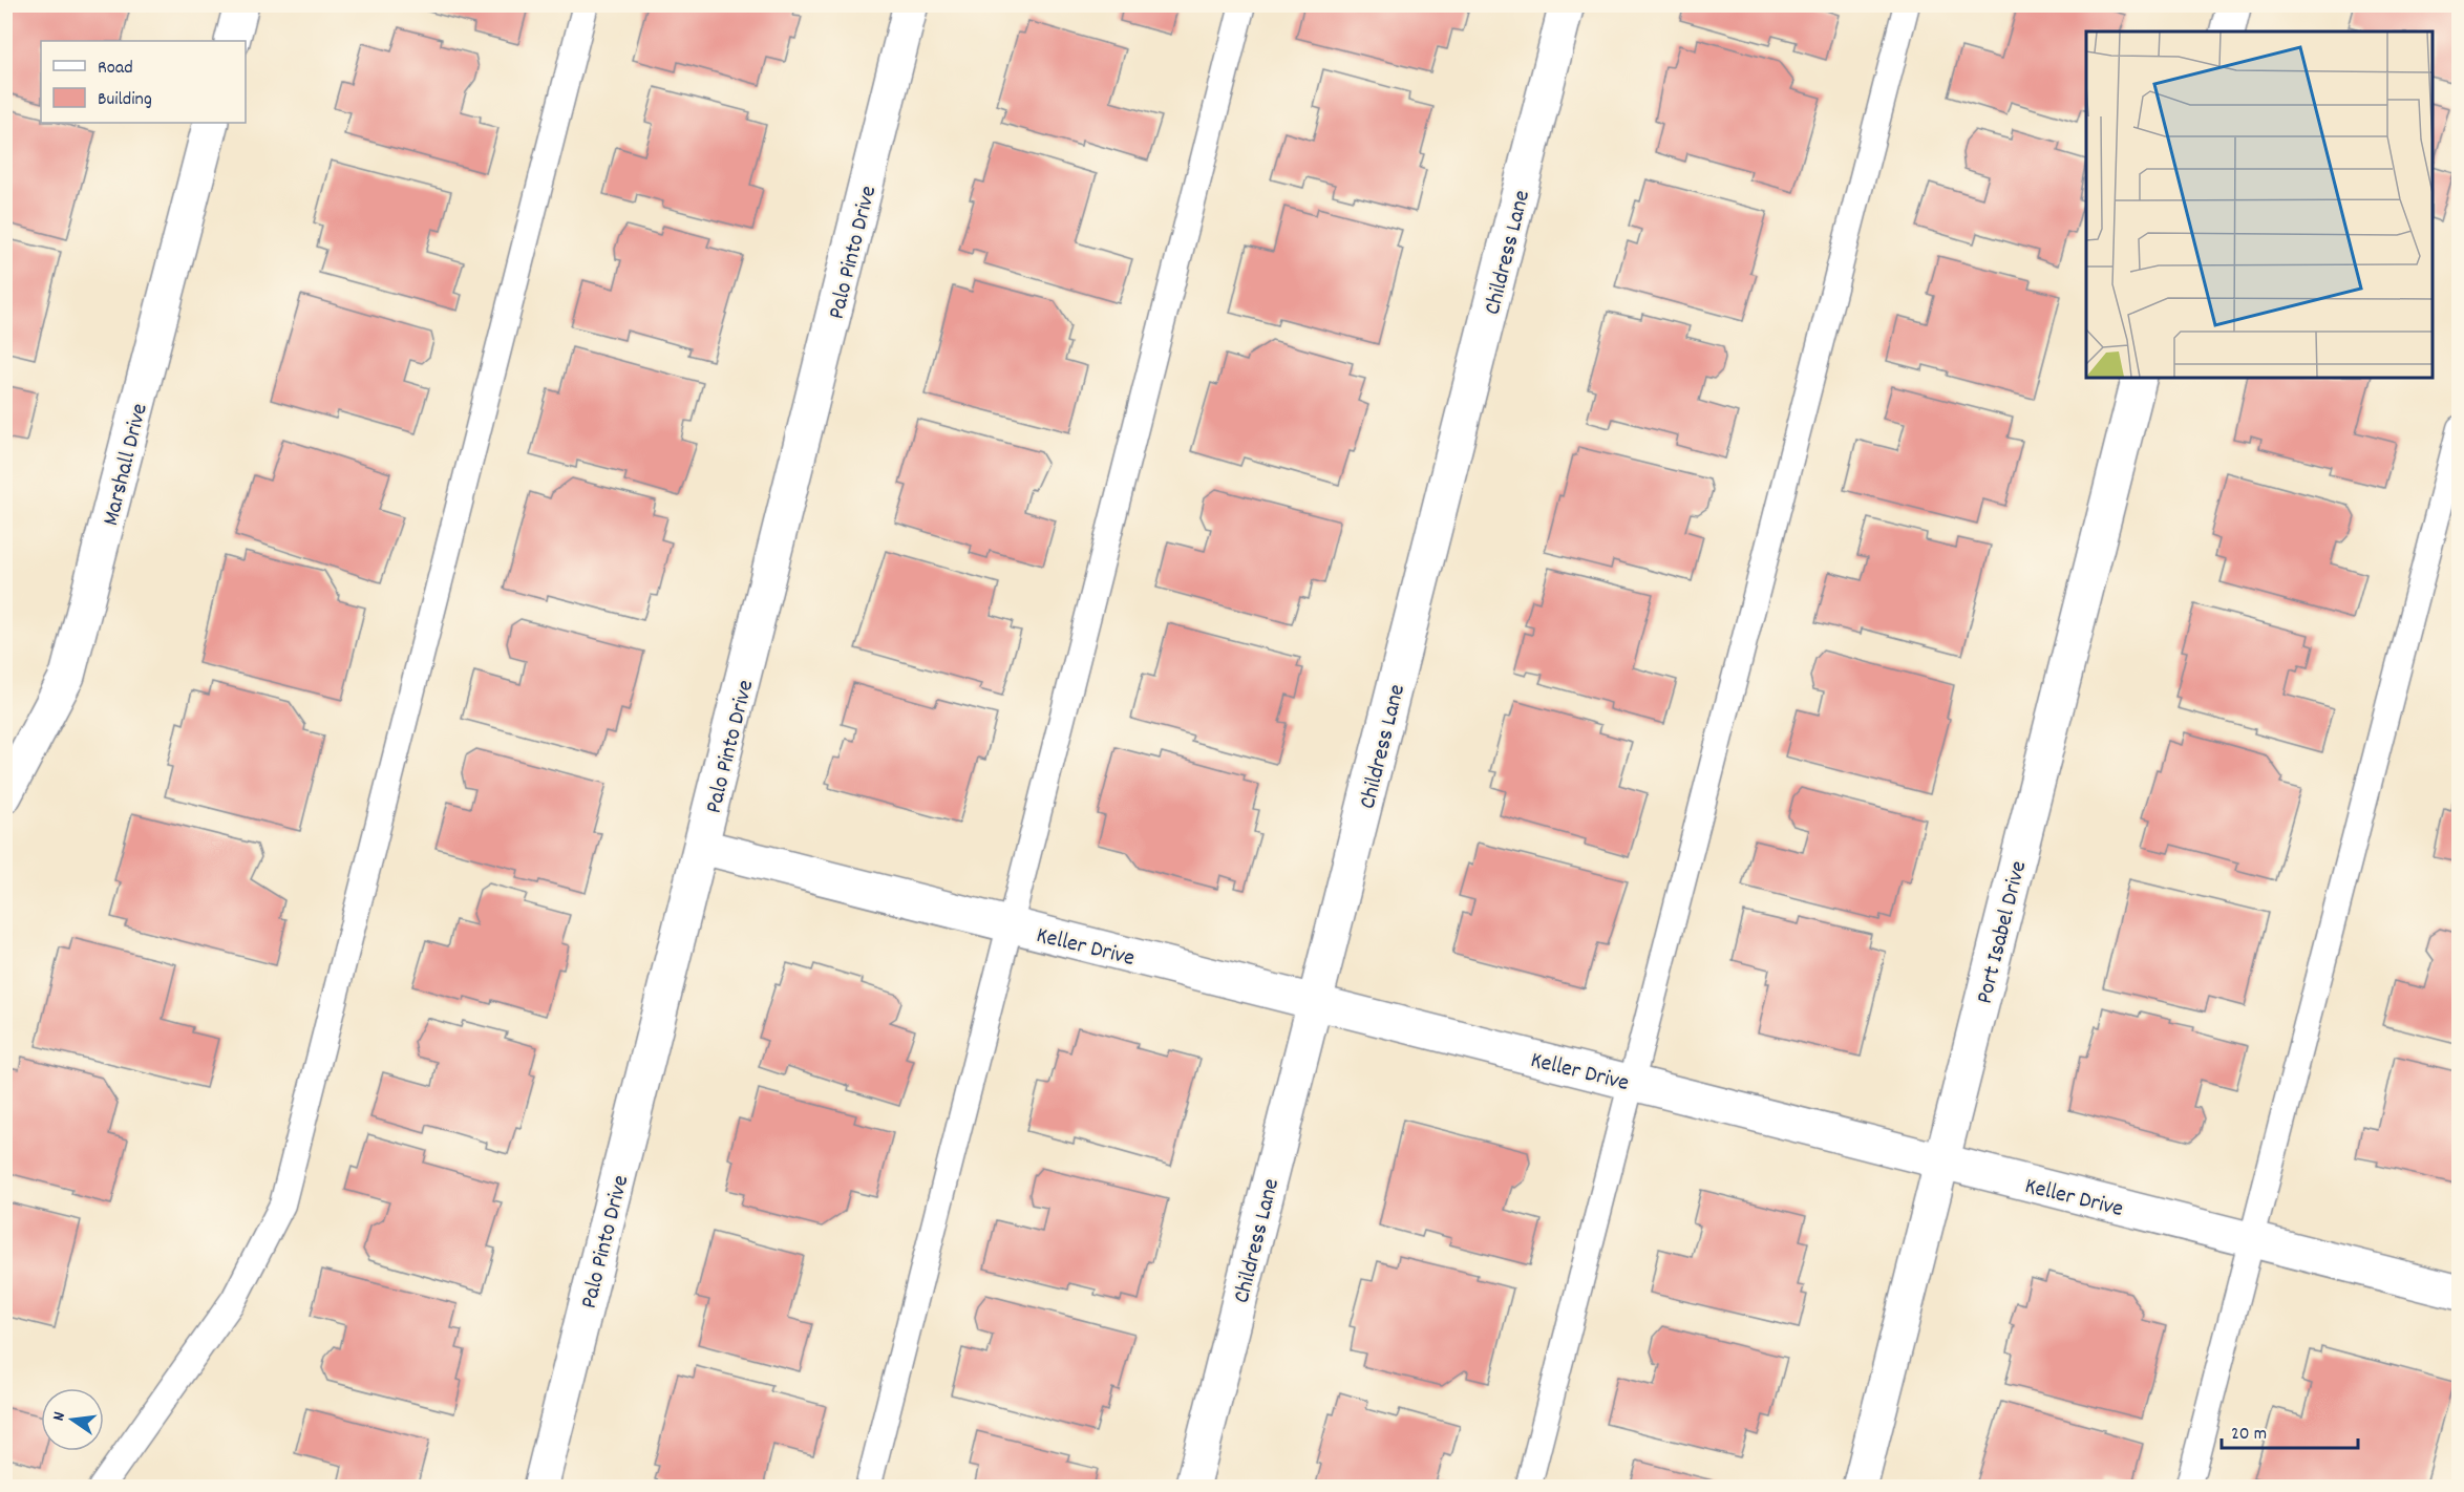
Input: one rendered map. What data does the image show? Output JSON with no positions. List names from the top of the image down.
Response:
{
  "streets": {
    "street": [
      "Palo Pinto Drive",
      "Childress Lane",
      "Marshall Drive",
      "Port Isabel Drive",
      "Keller Drive"
    ]
  },
  "crossings": [
    ["Palo Pinto Drive", "Keller Drive"],
    ["Childress Lane", "Keller Drive"],
    ["Port Isabel Drive", "Keller Drive"]
  ],
  "legend": ["Road", "Building"],
  "scale_bar": "20 m",
  "north": "left"
}
